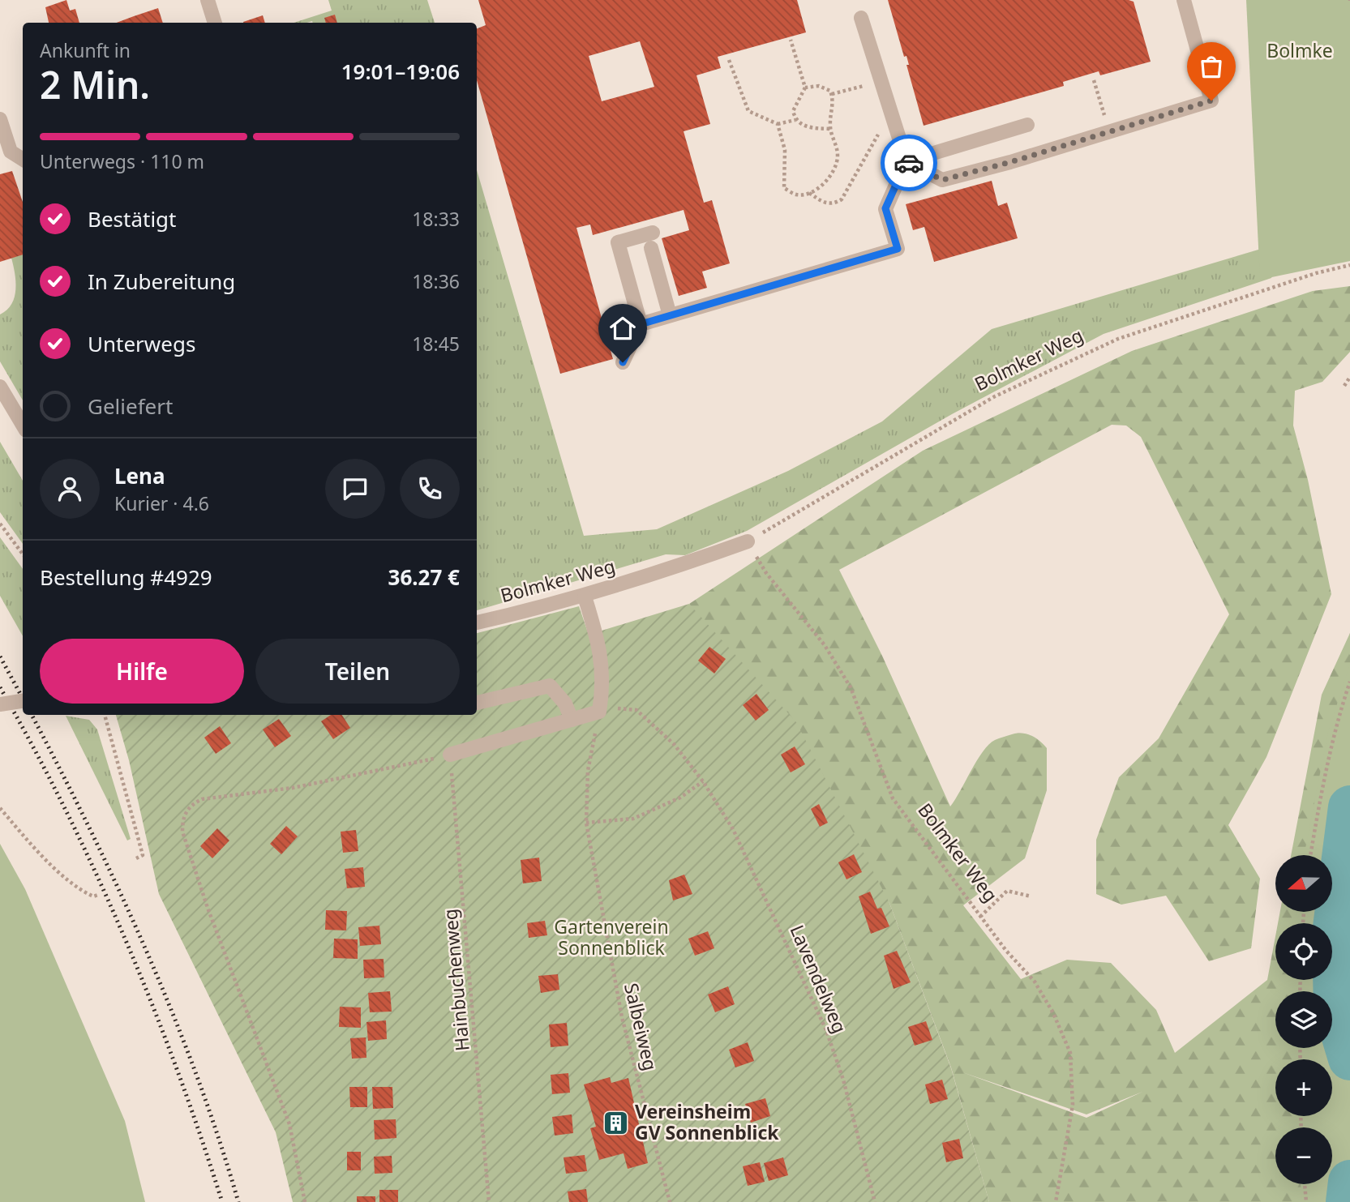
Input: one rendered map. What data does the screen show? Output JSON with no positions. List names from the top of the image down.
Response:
{
  "streets": {
    "street": ["Bolmker Weg"],
    "path": ["Lavendelweg", "Hainbuchenweg", "Salbeiweg"]
  },
  "crossings": [
    ["Lavendelweg", "Salbeiweg"]
  ],
  "parks": ["Bolmke", "Gartenverein Sonnenblick"],
  "places": {
    "building": ["Vereinsheim GV Sonnenblick"]
  },
  "north": "left",
  "page": {
    "heading": ["2 Min.", "Ankunft in", "19:01–19:06"],
    "panel": [
      "Lena",
      "Kurier · 4.6",
      "Bestellung #4929",
      "36.27 €"
    ],
    "bar": "Unterwegs · 110 m",
    "list": [
      ["Bestätigt", "18:33"],
      ["In Zubereitung", "18:36"],
      ["Unterwegs", "18:45"],
      "Geliefert"
    ],
    "buttons": ["Hilfe", "Teilen"],
    "map_buttons": ["+", "−"]
  }
}
